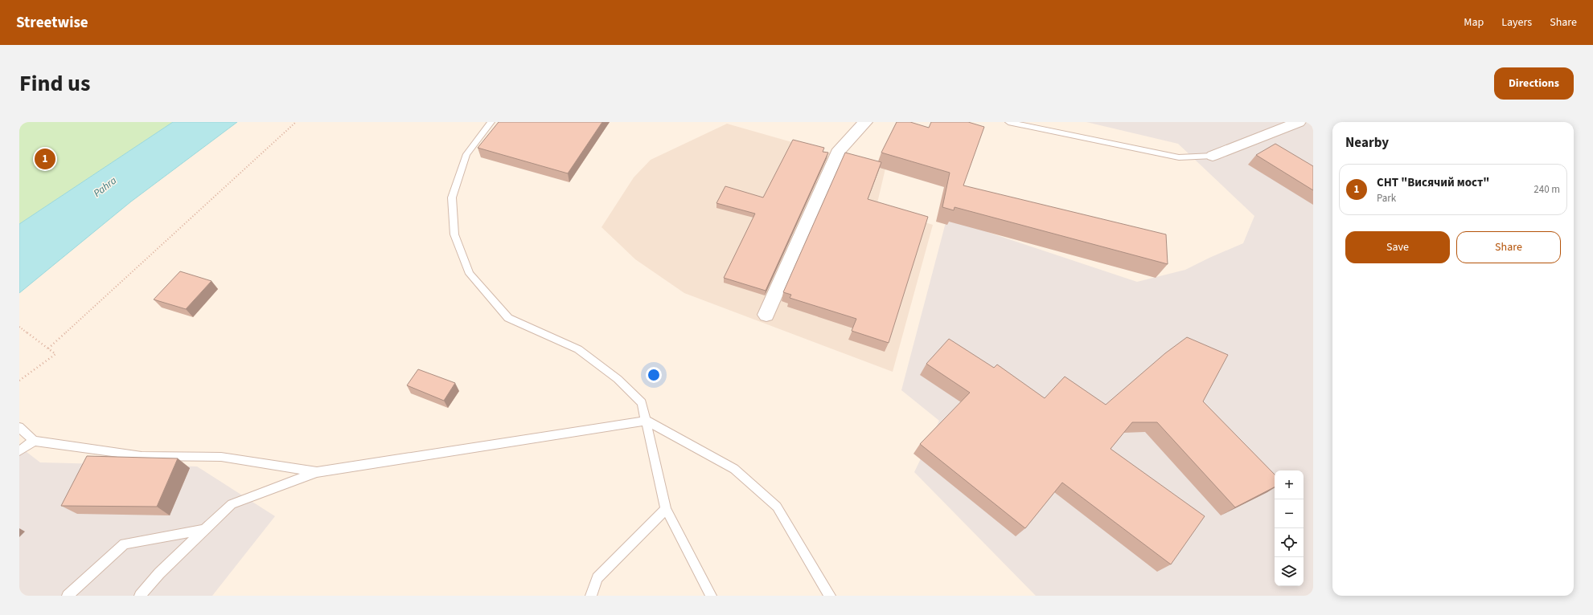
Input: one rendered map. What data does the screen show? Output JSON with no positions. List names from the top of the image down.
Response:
{
  "water": ["Pahra"],
  "page": {
    "header": "Streetwise",
    "nav": ["Map", "Layers", "Share"],
    "title": "Find us",
    "buttons": [
      "Directions",
      ["Save", "Share"]
    ],
    "heading": "Nearby",
    "pins": "1",
    "list": [
      {
        "mark": "1",
        "name": "СНТ \"Висячий мост\"",
        "note": "Park",
        "value": "240 m"
      }
    ],
    "map_buttons": ["+", "−"]
  }
}
